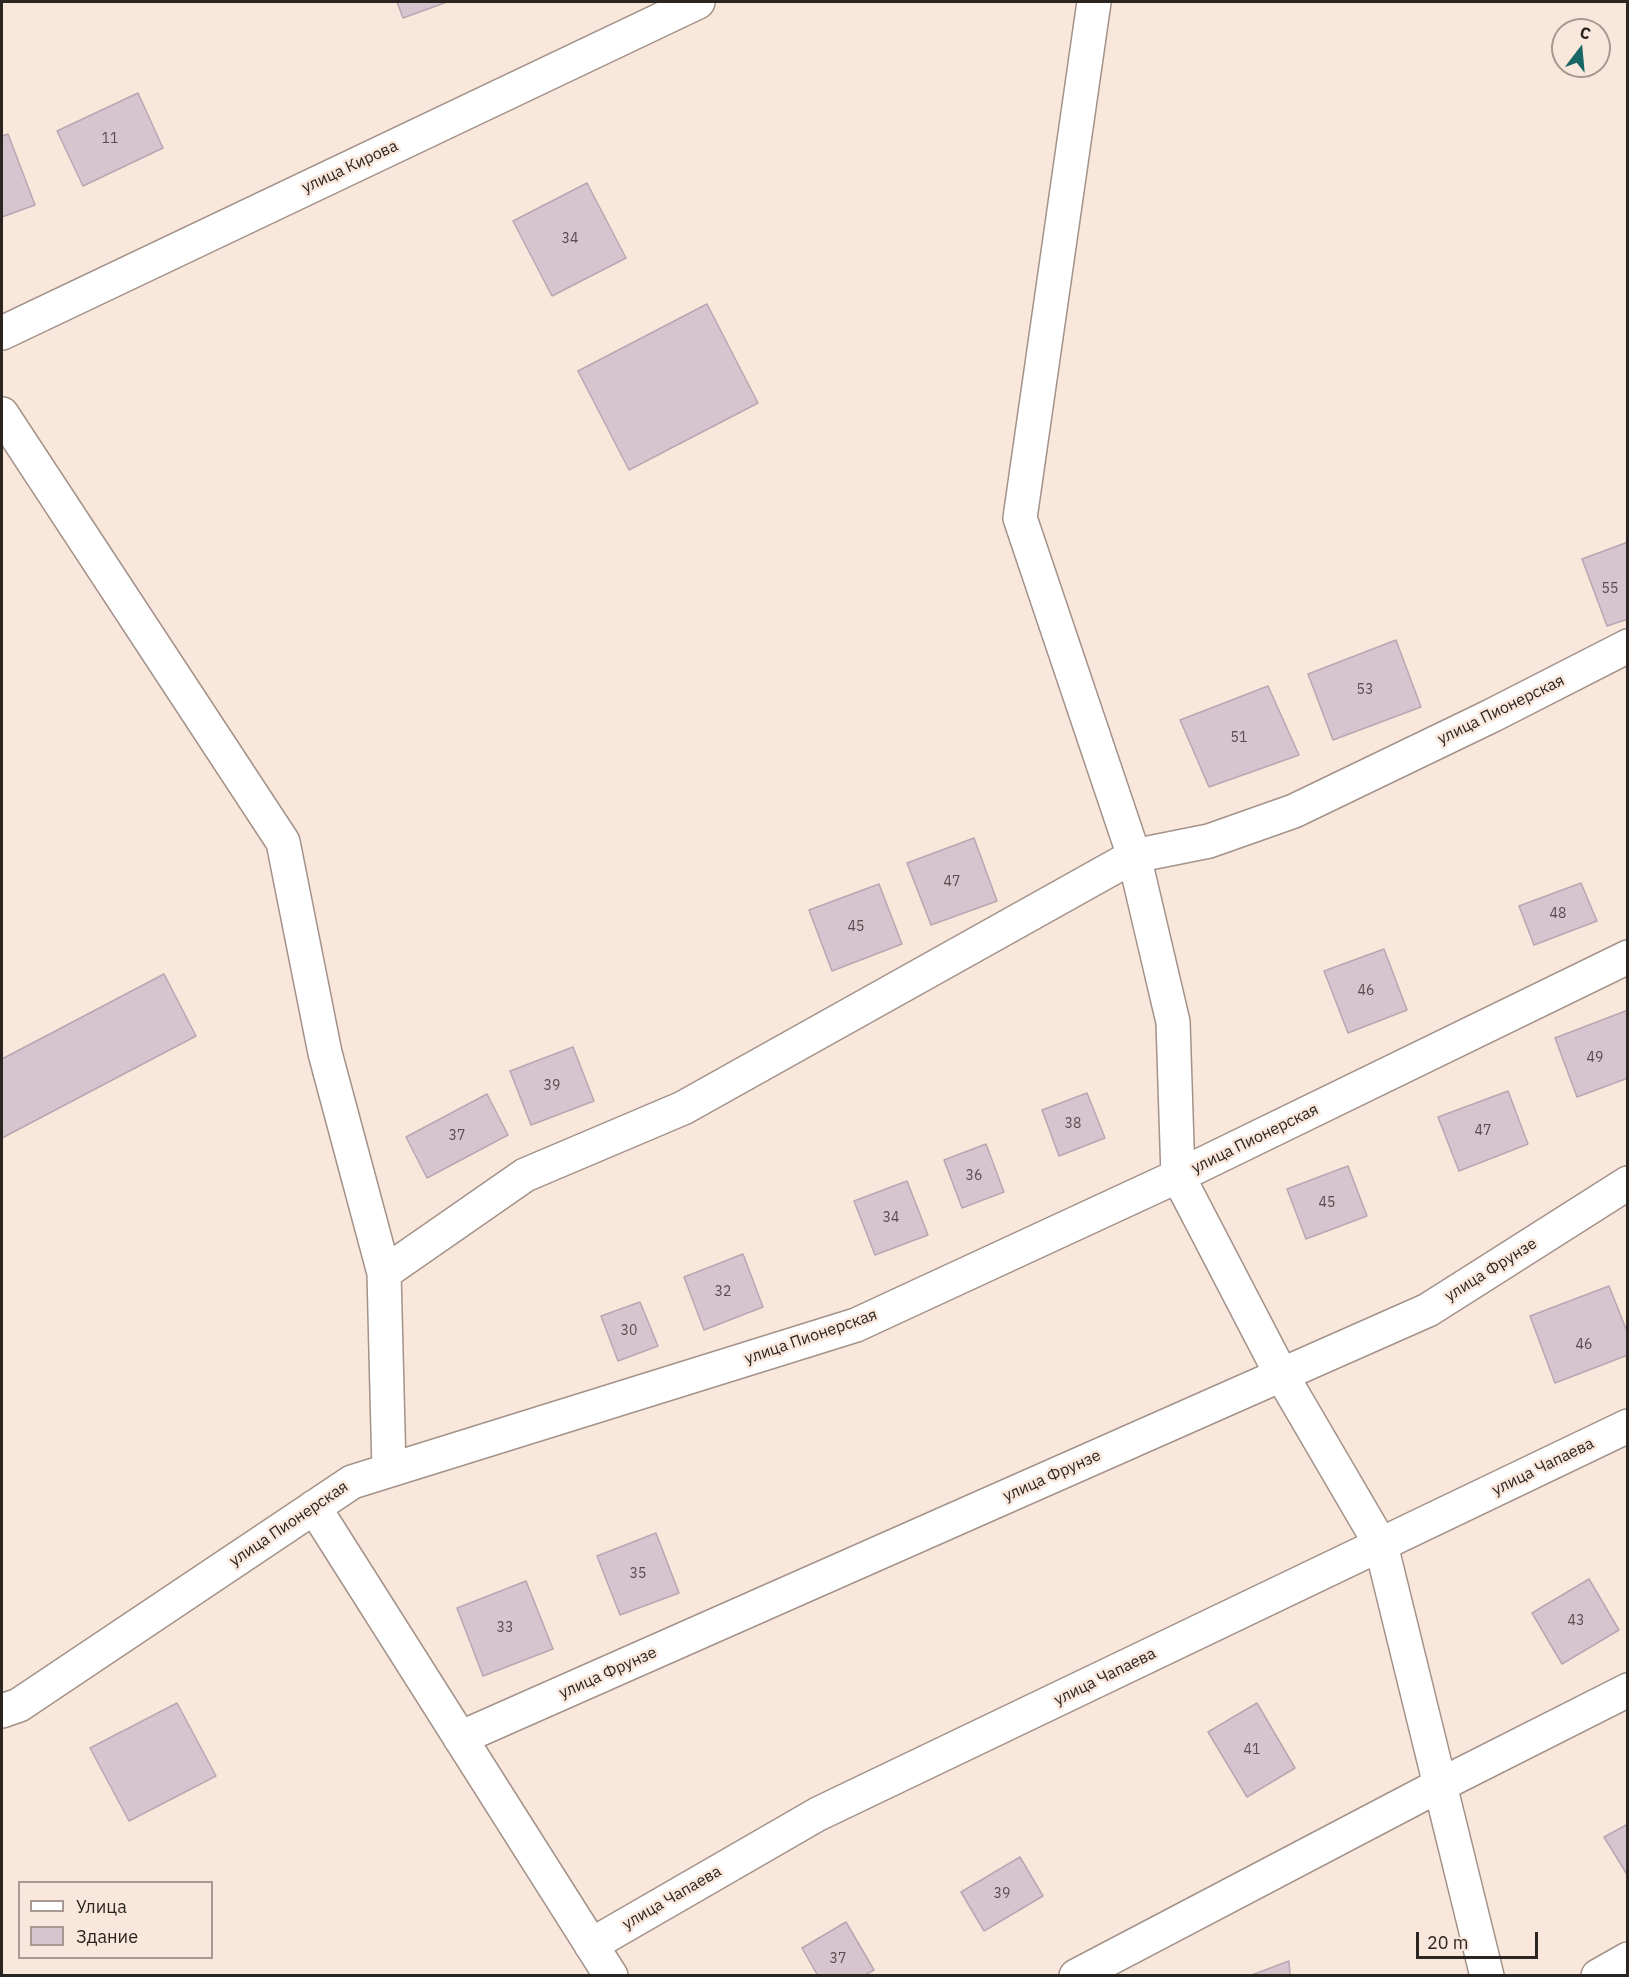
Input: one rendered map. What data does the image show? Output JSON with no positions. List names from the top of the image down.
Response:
{
  "streets": {
    "street": [
      "улица Кирова",
      "улица Пионерская",
      "улица Фрунзе",
      "улица Чапаева"
    ]
  },
  "house_numbers": [
    "11",
    "34",
    "55",
    "53",
    "51",
    "47",
    "48",
    "45",
    "46",
    "49",
    "39",
    "38",
    "47",
    "37",
    "36",
    "45",
    "34",
    "32",
    "30",
    "46",
    "35",
    "43",
    "33",
    "41",
    "39",
    "37"
  ],
  "legend": ["Улица", "Здание"],
  "scale_bar": "20 m",
  "north": "top"
}
